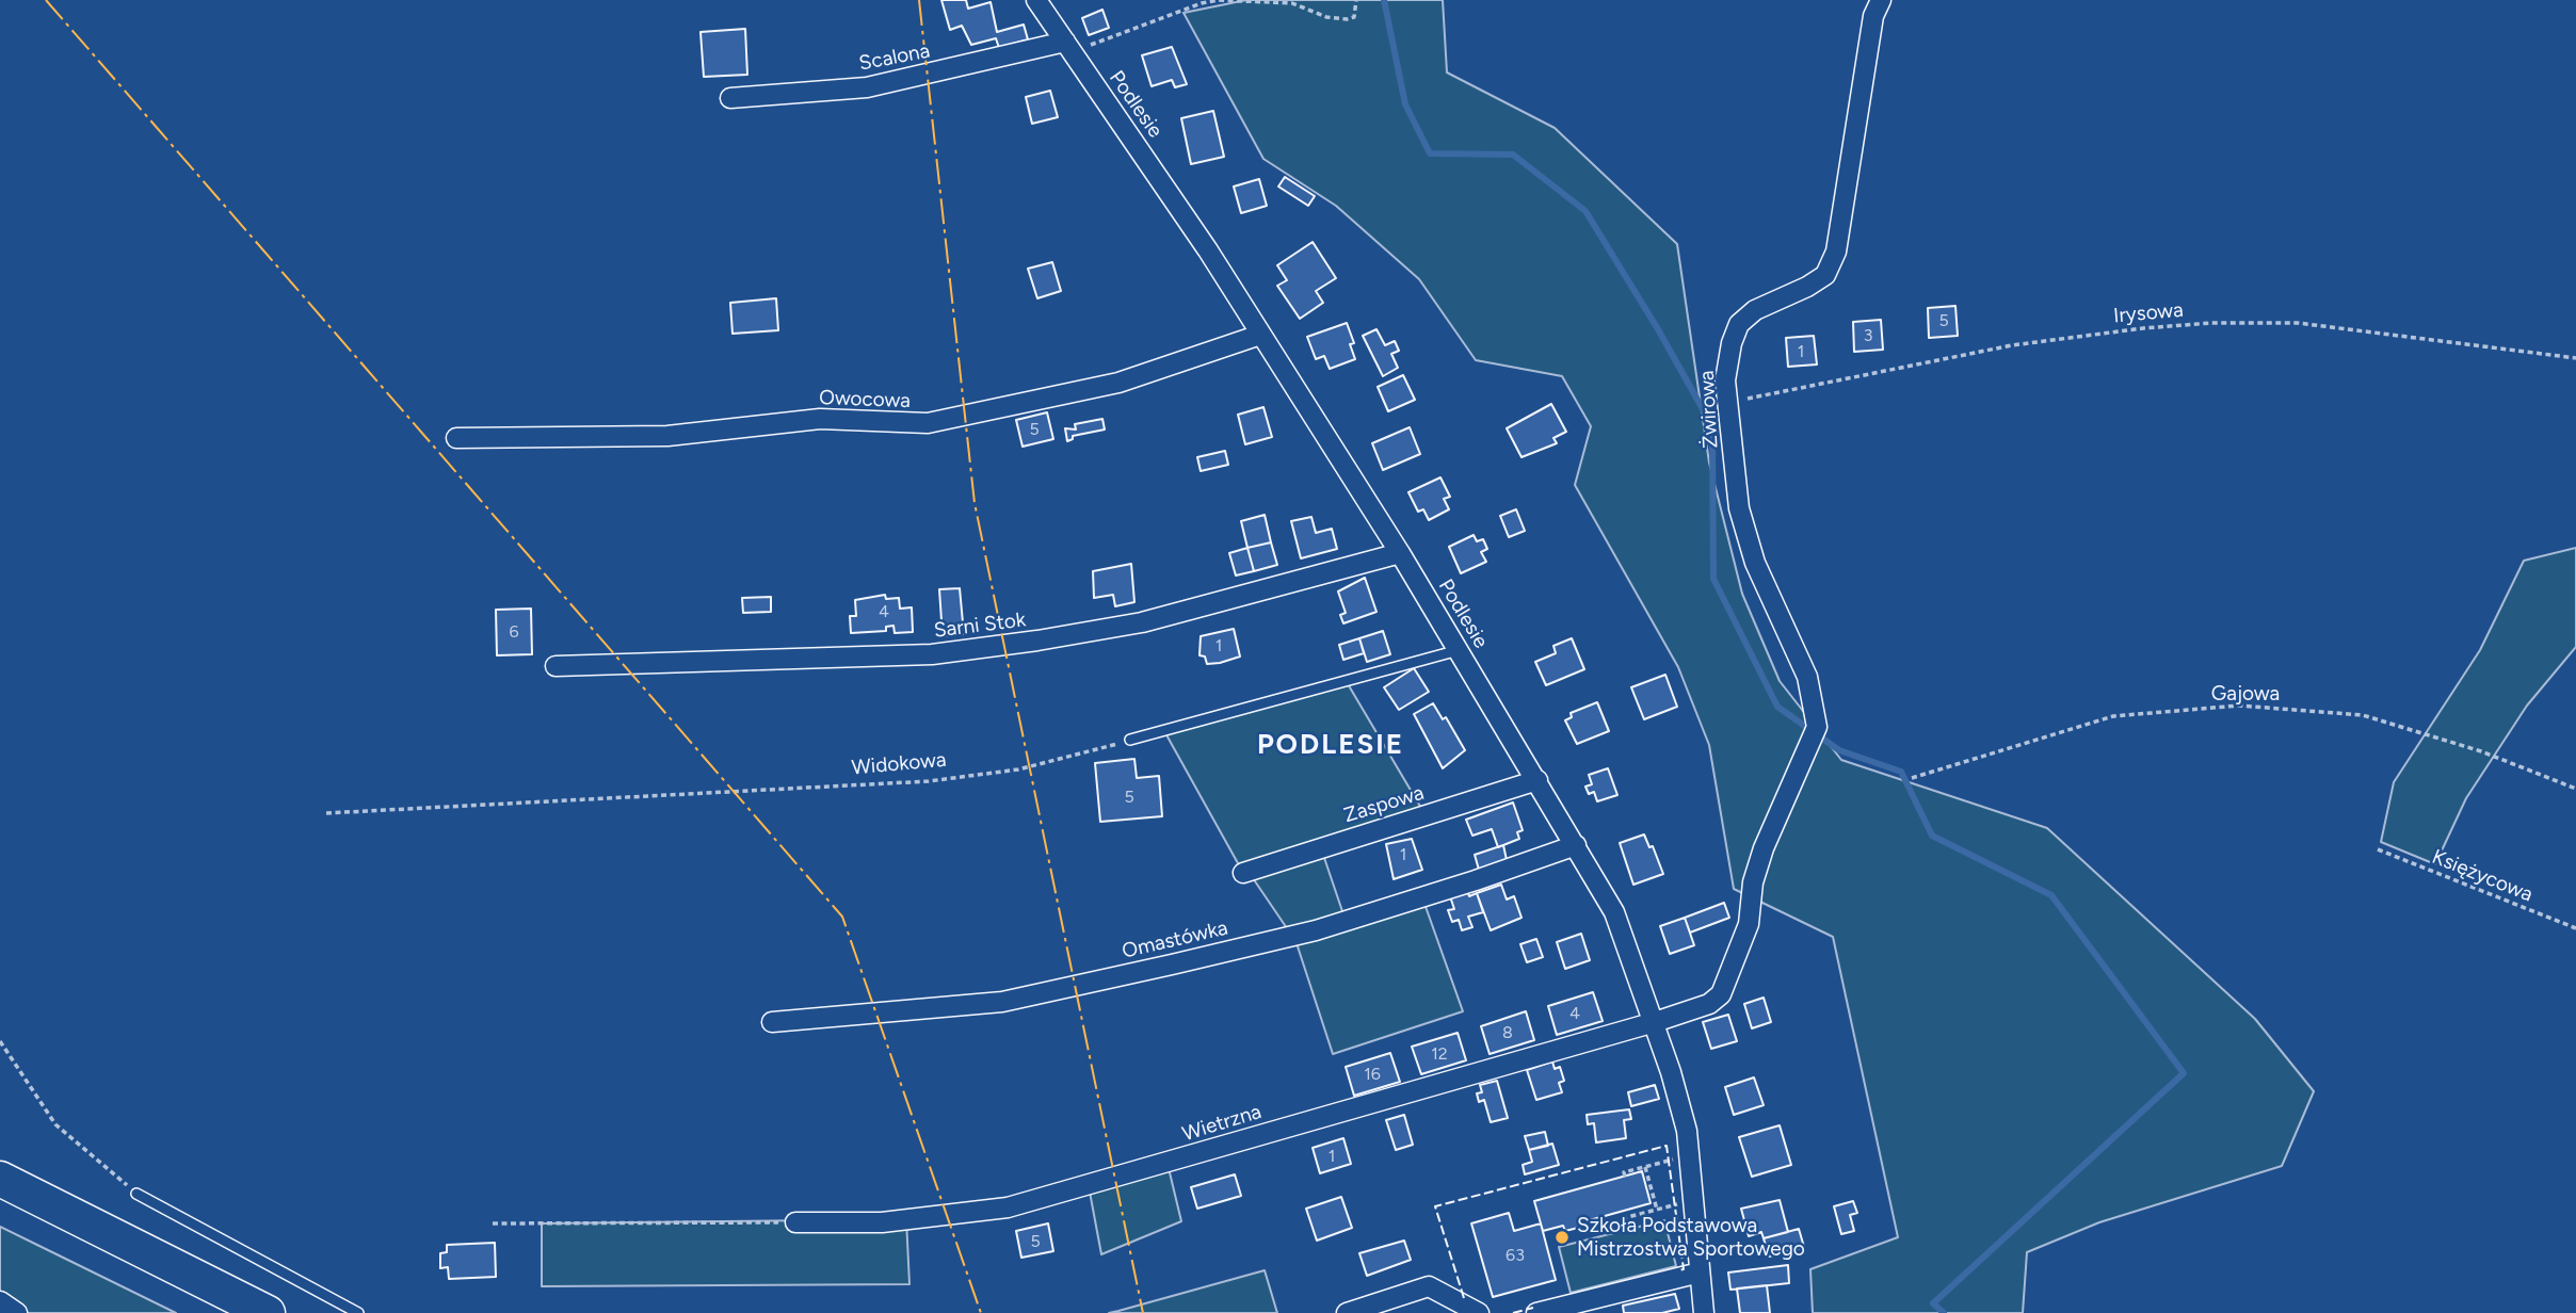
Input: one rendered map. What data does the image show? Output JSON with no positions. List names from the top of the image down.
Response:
{
  "streets": {
    "street": [
      "Scalona",
      "Podlesie",
      "Owocowa",
      "Żwirowa",
      "Sarni Stok",
      "Zaspowa",
      "Omastówka",
      "Wietrzna"
    ],
    "path": [
      "Irysowa",
      "Gajowa",
      "Widokowa",
      "Księżycowa"
    ]
  },
  "crossings": [
    ["Scalona", "Podlesie"],
    ["Podlesie", "Owocowa"],
    ["Podlesie", "Sarni Stok"],
    ["Podlesie", "Zaspowa"],
    ["Podlesie", "Omastówka"],
    ["Podlesie", "Wietrzna"],
    ["Irysowa", "Żwirowa"],
    ["Żwirowa", "Wietrzna"]
  ],
  "districts": ["PODLESIE"],
  "places": ["Szkoła Podstawowa Mistrzostwa Sportowego"],
  "house_numbers": [
    "5",
    "3",
    "1",
    "5",
    "4",
    "6",
    "1",
    "5",
    "1",
    "4",
    "8",
    "12",
    "16",
    "1",
    "5",
    "63"
  ]
}
